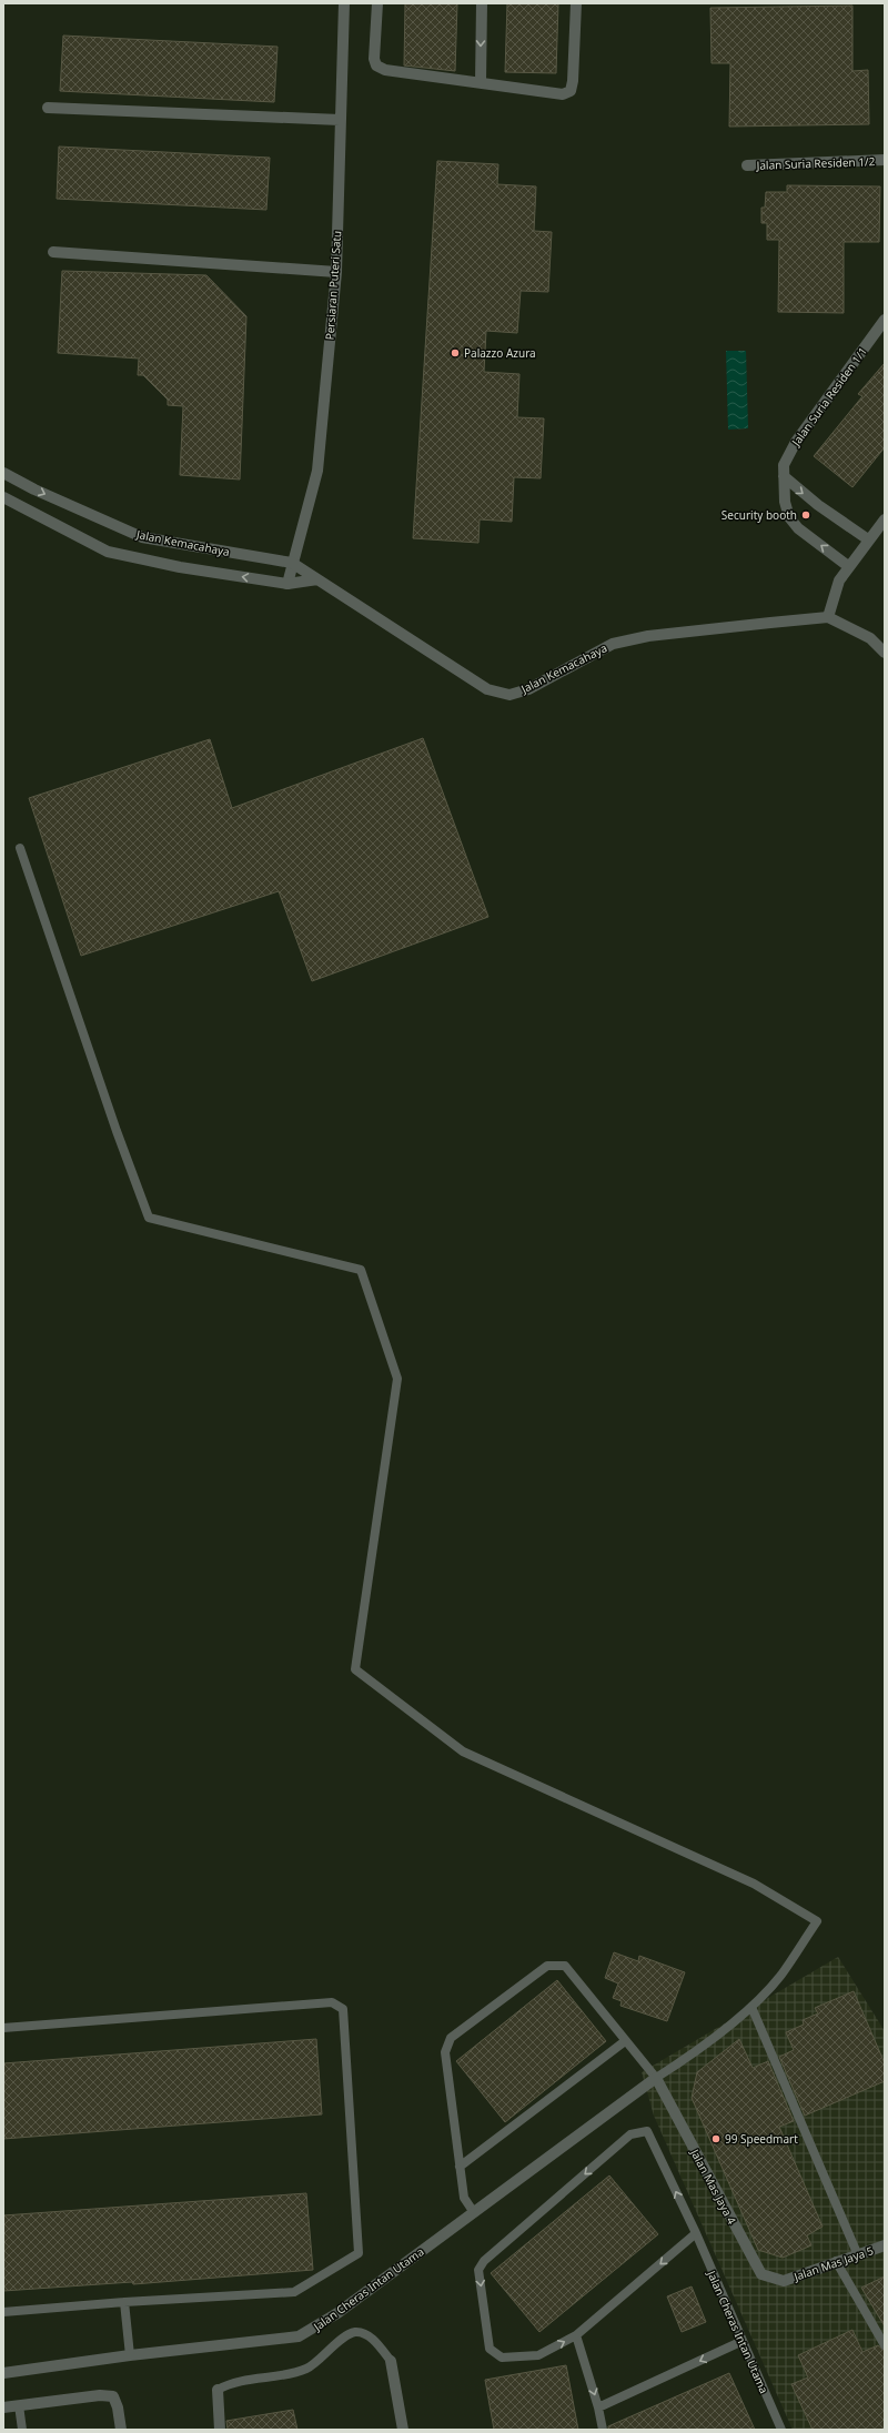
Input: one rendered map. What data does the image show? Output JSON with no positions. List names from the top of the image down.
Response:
{
  "streets": {
    "street": [
      "Jalan Suria Residen 1/2",
      "Persiaran Puteri Satu",
      "Jalan Suria Residen 1/1",
      "Jalan Kemacahaya",
      "Jalan Mas Jaya 4",
      "Jalan Mas Jaya 5",
      "Jalan Cheras Intan Utama"
    ]
  },
  "crossings": [
    ["Persiaran Puteri Satu", "Jalan Kemacahaya"],
    ["Jalan Mas Jaya 4", "Jalan Mas Jaya 5"],
    ["Jalan Mas Jaya 4", "Jalan Cheras Intan Utama"]
  ],
  "places": ["Palazzo Azura", "Security booth", "99 Speedmart"]
}
